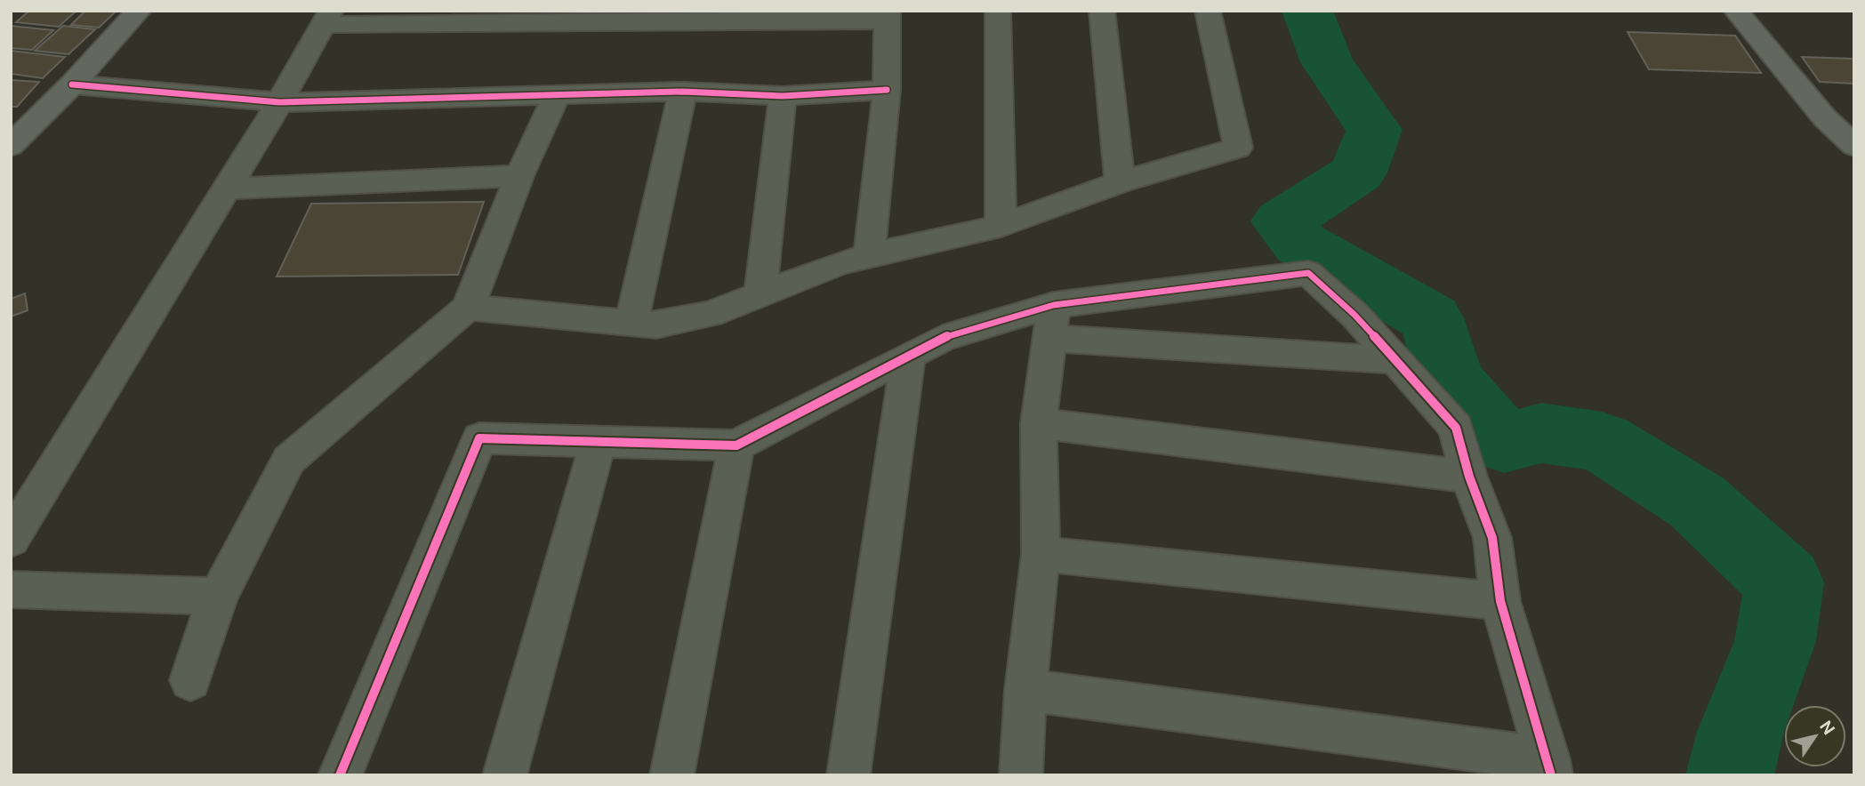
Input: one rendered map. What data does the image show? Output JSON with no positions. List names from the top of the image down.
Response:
{
  "north": "top right"
}
